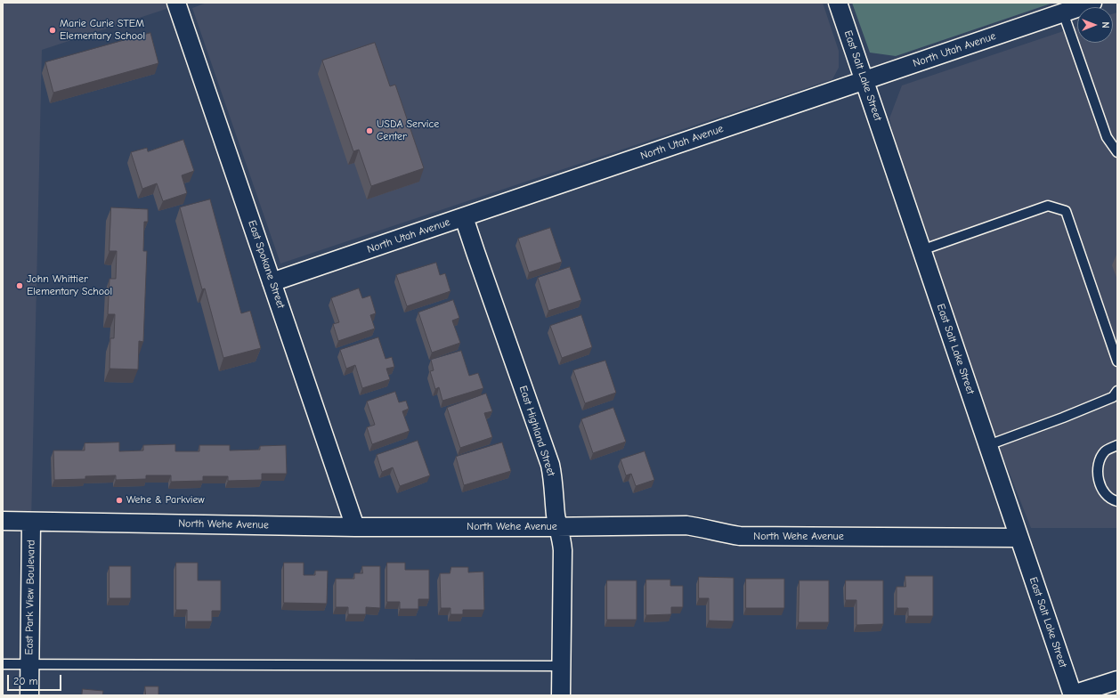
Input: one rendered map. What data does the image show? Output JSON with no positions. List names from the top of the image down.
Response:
{
  "streets": {
    "street": [
      "North Utah Avenue",
      "East Salt Lake Street",
      "East Spokane Street",
      "East Highland Street",
      "North Wehe Avenue",
      "East Park View Boulevard"
    ]
  },
  "crossings": [
    ["North Utah Avenue", "East Salt Lake Street"],
    ["North Utah Avenue", "East Spokane Street"],
    ["North Utah Avenue", "East Highland Street"],
    ["East Salt Lake Street", "North Wehe Avenue"],
    ["East Spokane Street", "North Wehe Avenue"],
    ["East Highland Street", "North Wehe Avenue"],
    ["North Wehe Avenue", "East Park View Boulevard"]
  ],
  "places": [
    "Marie Curie STEM Elementary School",
    "USDA Service Center",
    "John Whittier Elementary School",
    "Wehe & Parkview"
  ],
  "scale_bar": "20 m",
  "north": "right"
}
